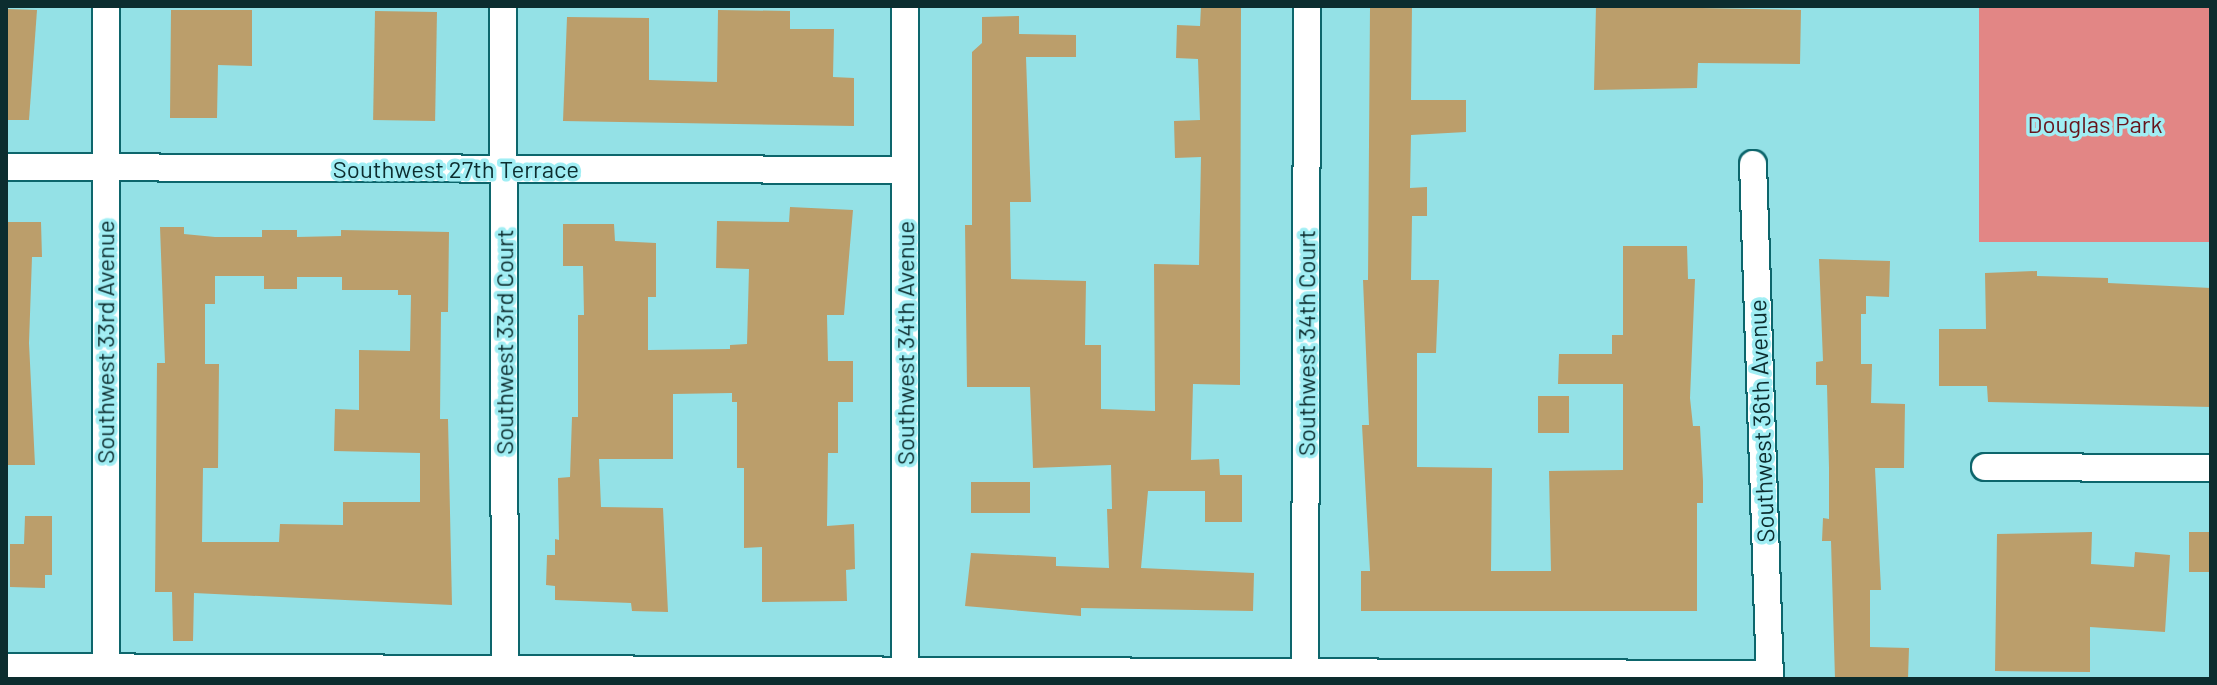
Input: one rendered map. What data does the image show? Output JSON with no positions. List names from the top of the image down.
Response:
{
  "streets": {
    "street": [
      "Southwest 27th Terrace",
      "Southwest 33rd Avenue",
      "Southwest 33rd Court",
      "Southwest 34th Avenue",
      "Southwest 34th Court",
      "Southwest 36th Avenue"
    ]
  },
  "crossings": [
    ["Southwest 27th Terrace", "Southwest 33rd Avenue"],
    ["Southwest 27th Terrace", "Southwest 33rd Court"],
    ["Southwest 27th Terrace", "Southwest 34th Avenue"]
  ],
  "parks": ["Douglas Park"]
}
